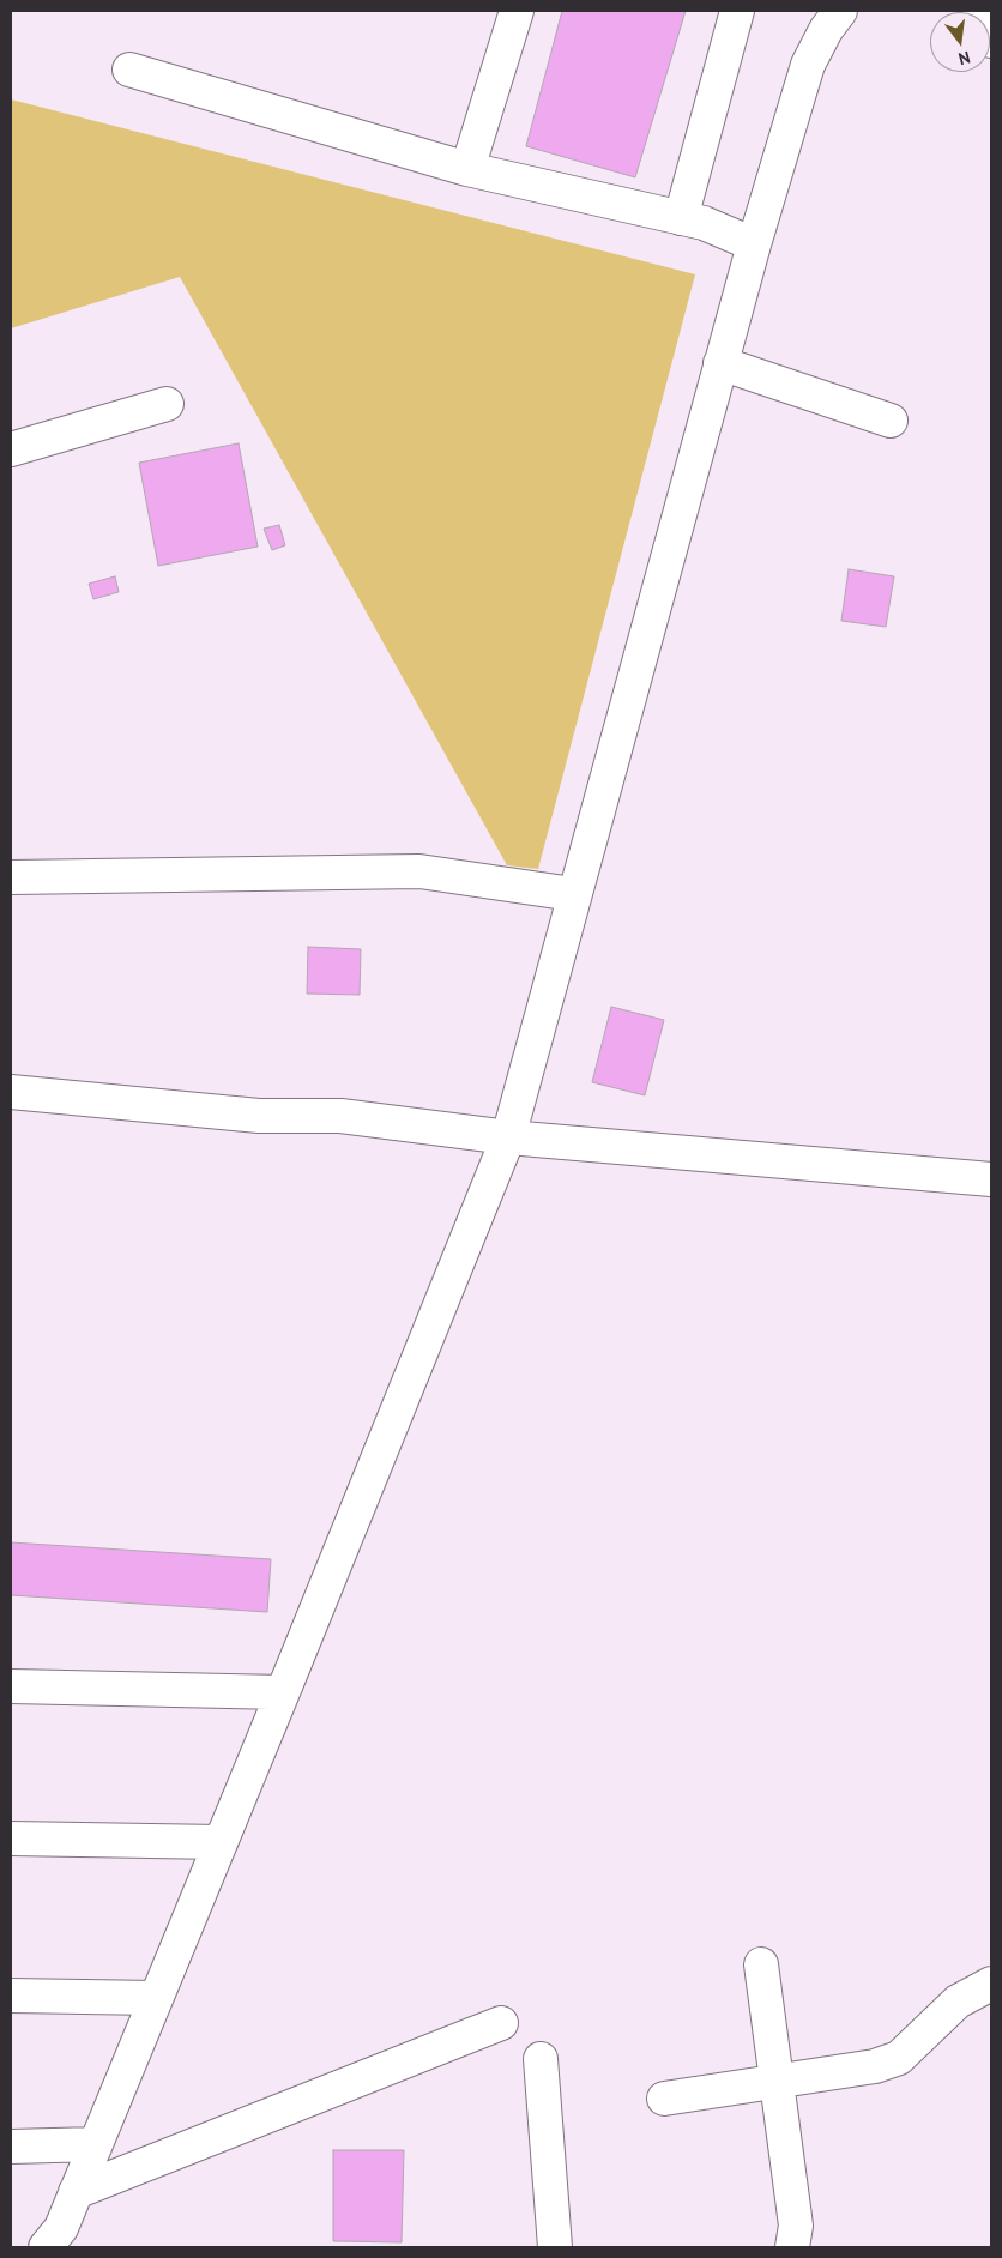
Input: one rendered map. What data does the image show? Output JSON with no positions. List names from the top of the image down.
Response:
{
  "north": "bottom"
}
